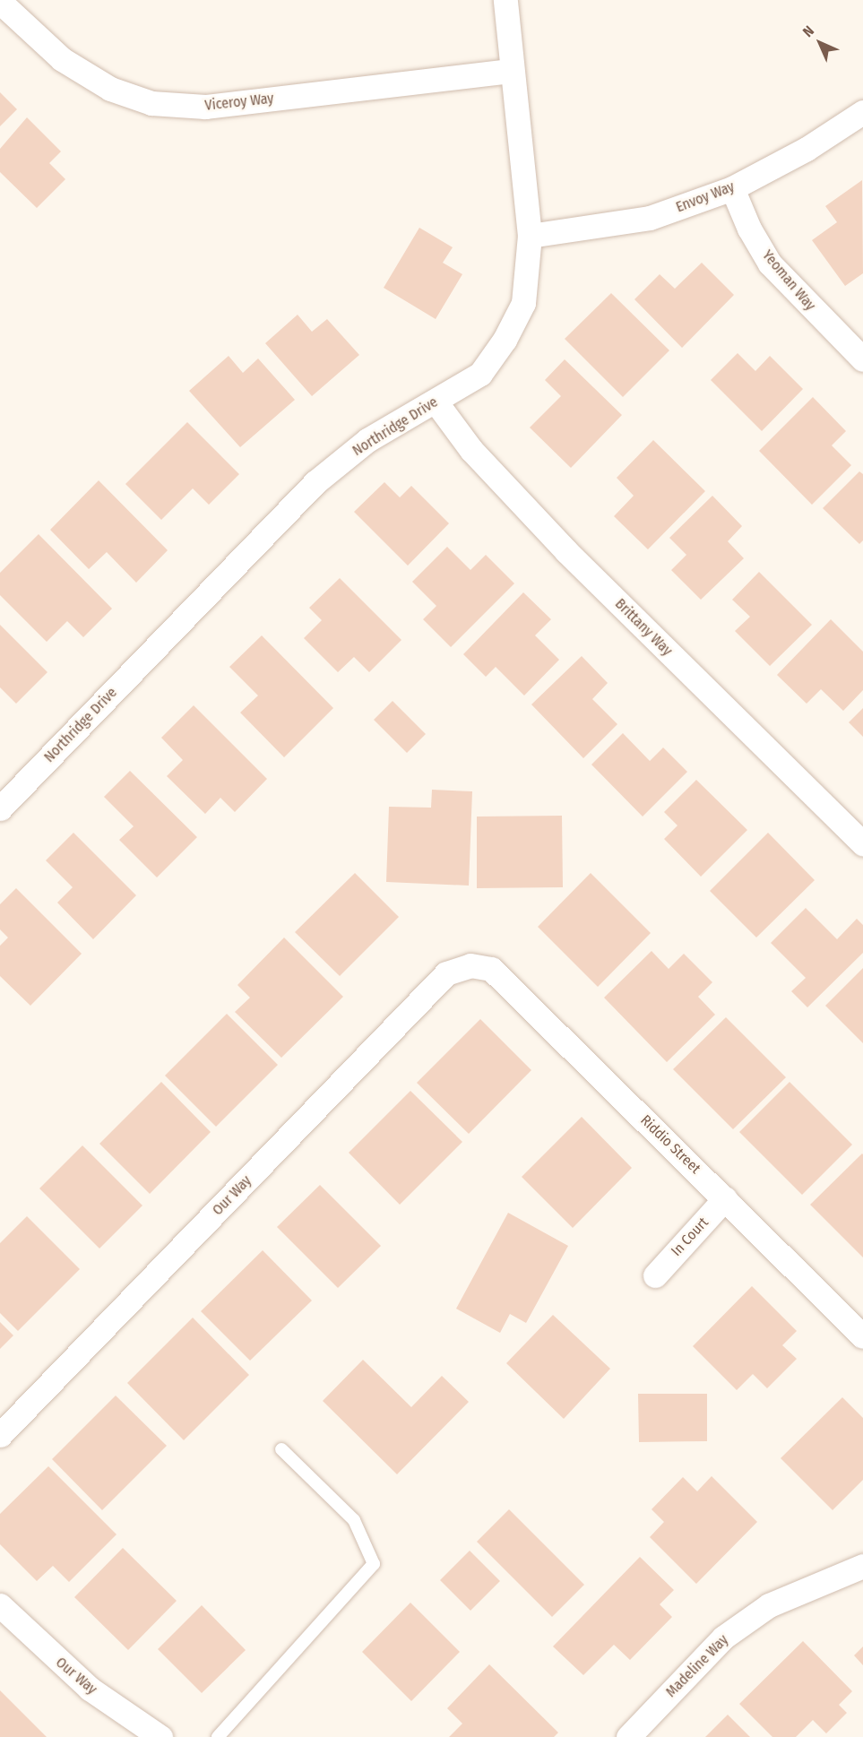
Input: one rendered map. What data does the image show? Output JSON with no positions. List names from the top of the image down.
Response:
{
  "streets": {
    "street": [
      "Viceroy Way",
      "Envoy Way",
      "Yeoman Way",
      "Northridge Drive",
      "Brittany Way",
      "Riddio Street",
      "Our Way",
      "In Court",
      "Madeline Way"
    ]
  },
  "crossings": [
    ["Viceroy Way", "Northridge Drive"],
    ["Envoy Way", "Yeoman Way"],
    ["Envoy Way", "Northridge Drive"],
    ["Northridge Drive", "Brittany Way"],
    ["Riddio Street", "Our Way"],
    ["Riddio Street", "In Court"]
  ],
  "north": "top left"
}
